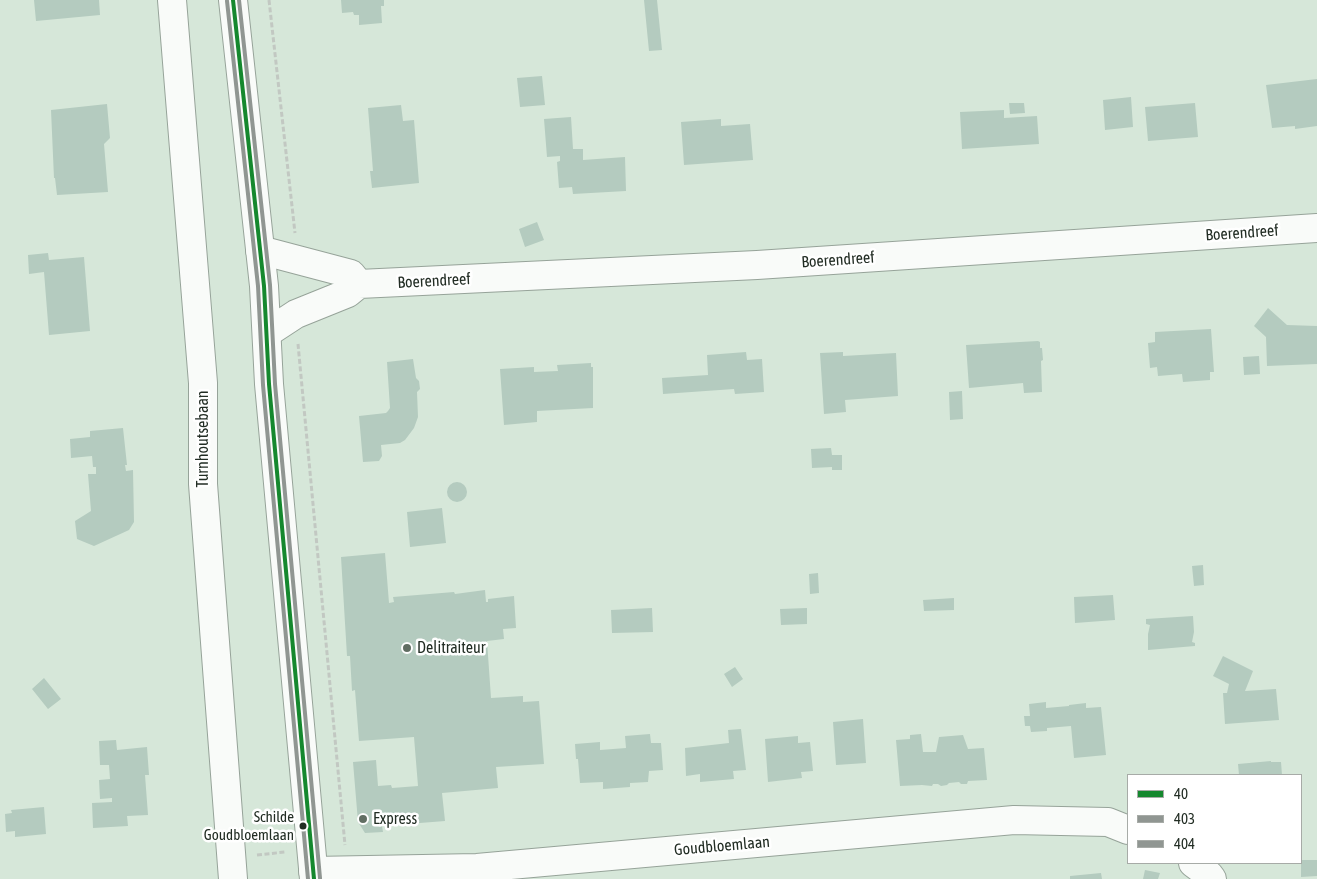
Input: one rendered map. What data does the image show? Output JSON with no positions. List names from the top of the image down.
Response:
{
  "streets": {
    "street": ["Boerendreef", "Turnhoutsebaan", "Goudbloemlaan"]
  },
  "places": ["Delitraiteur", "Express", "Schilde Goudbloemlaan"],
  "lines": ["transit line 40", "transit line 404", "transit line 403"],
  "legend": ["40", "403", "404"]
}
